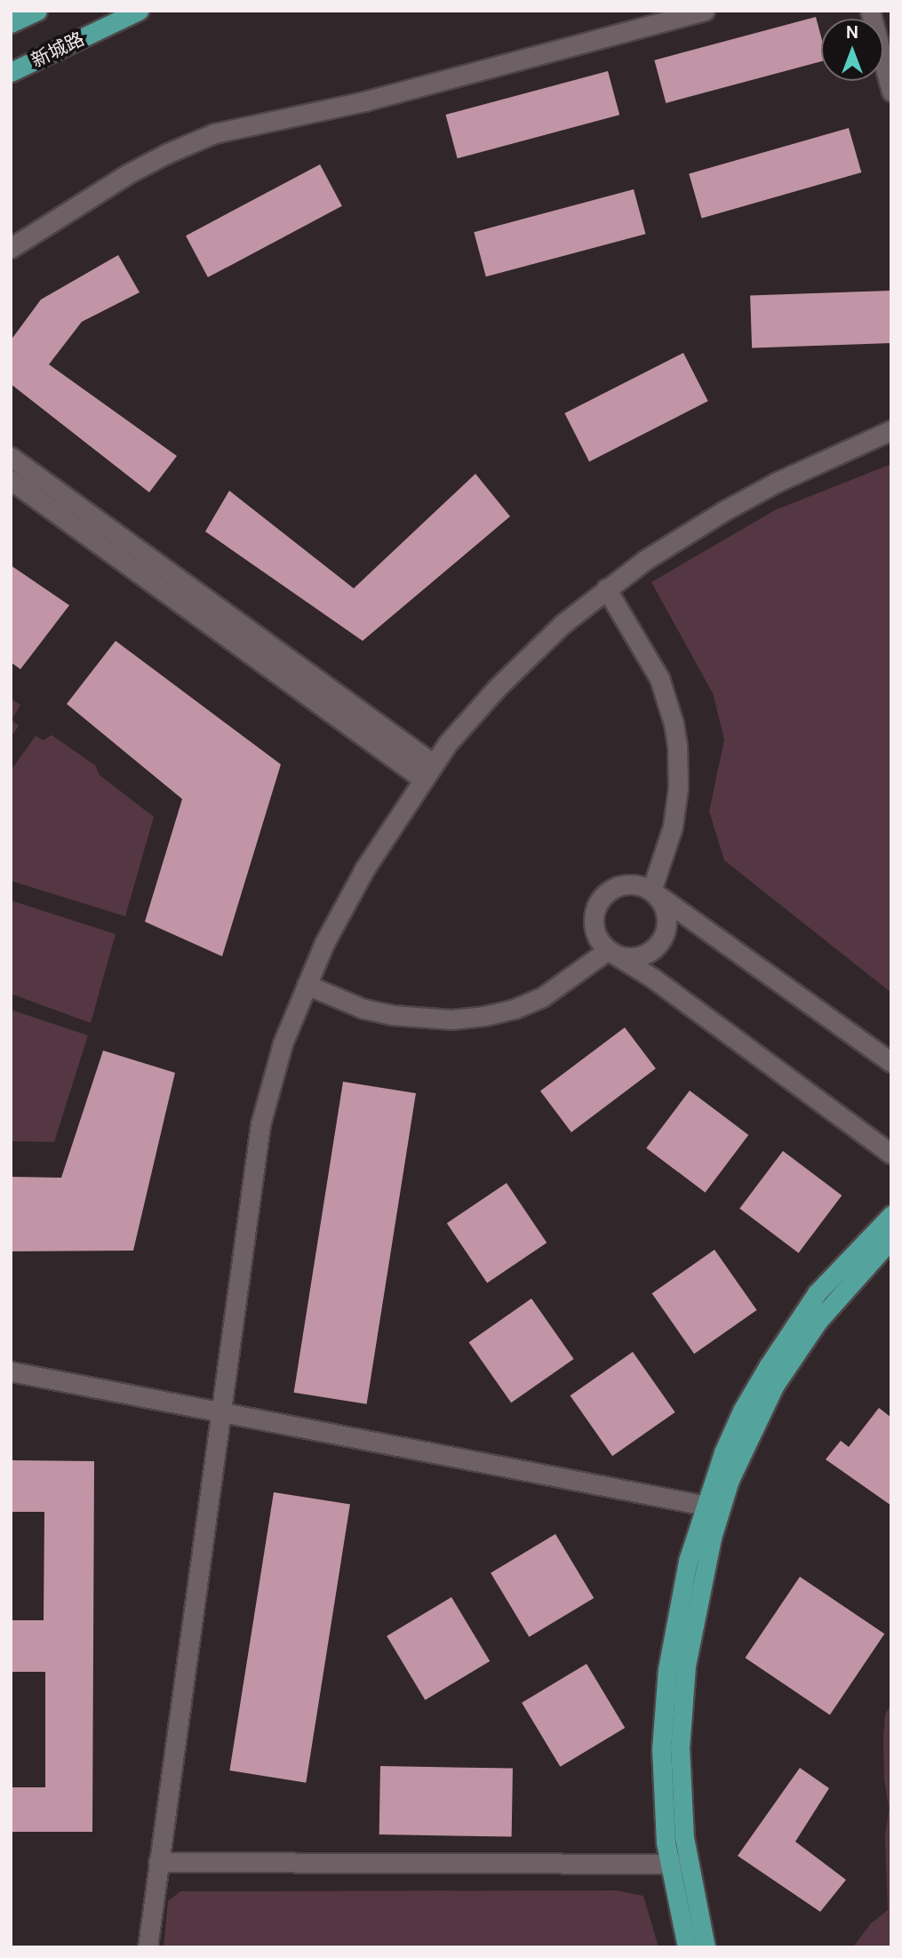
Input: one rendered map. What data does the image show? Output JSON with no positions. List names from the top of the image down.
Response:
{
  "streets": {
    "main road": ["新城路"]
  },
  "north": "top"
}
